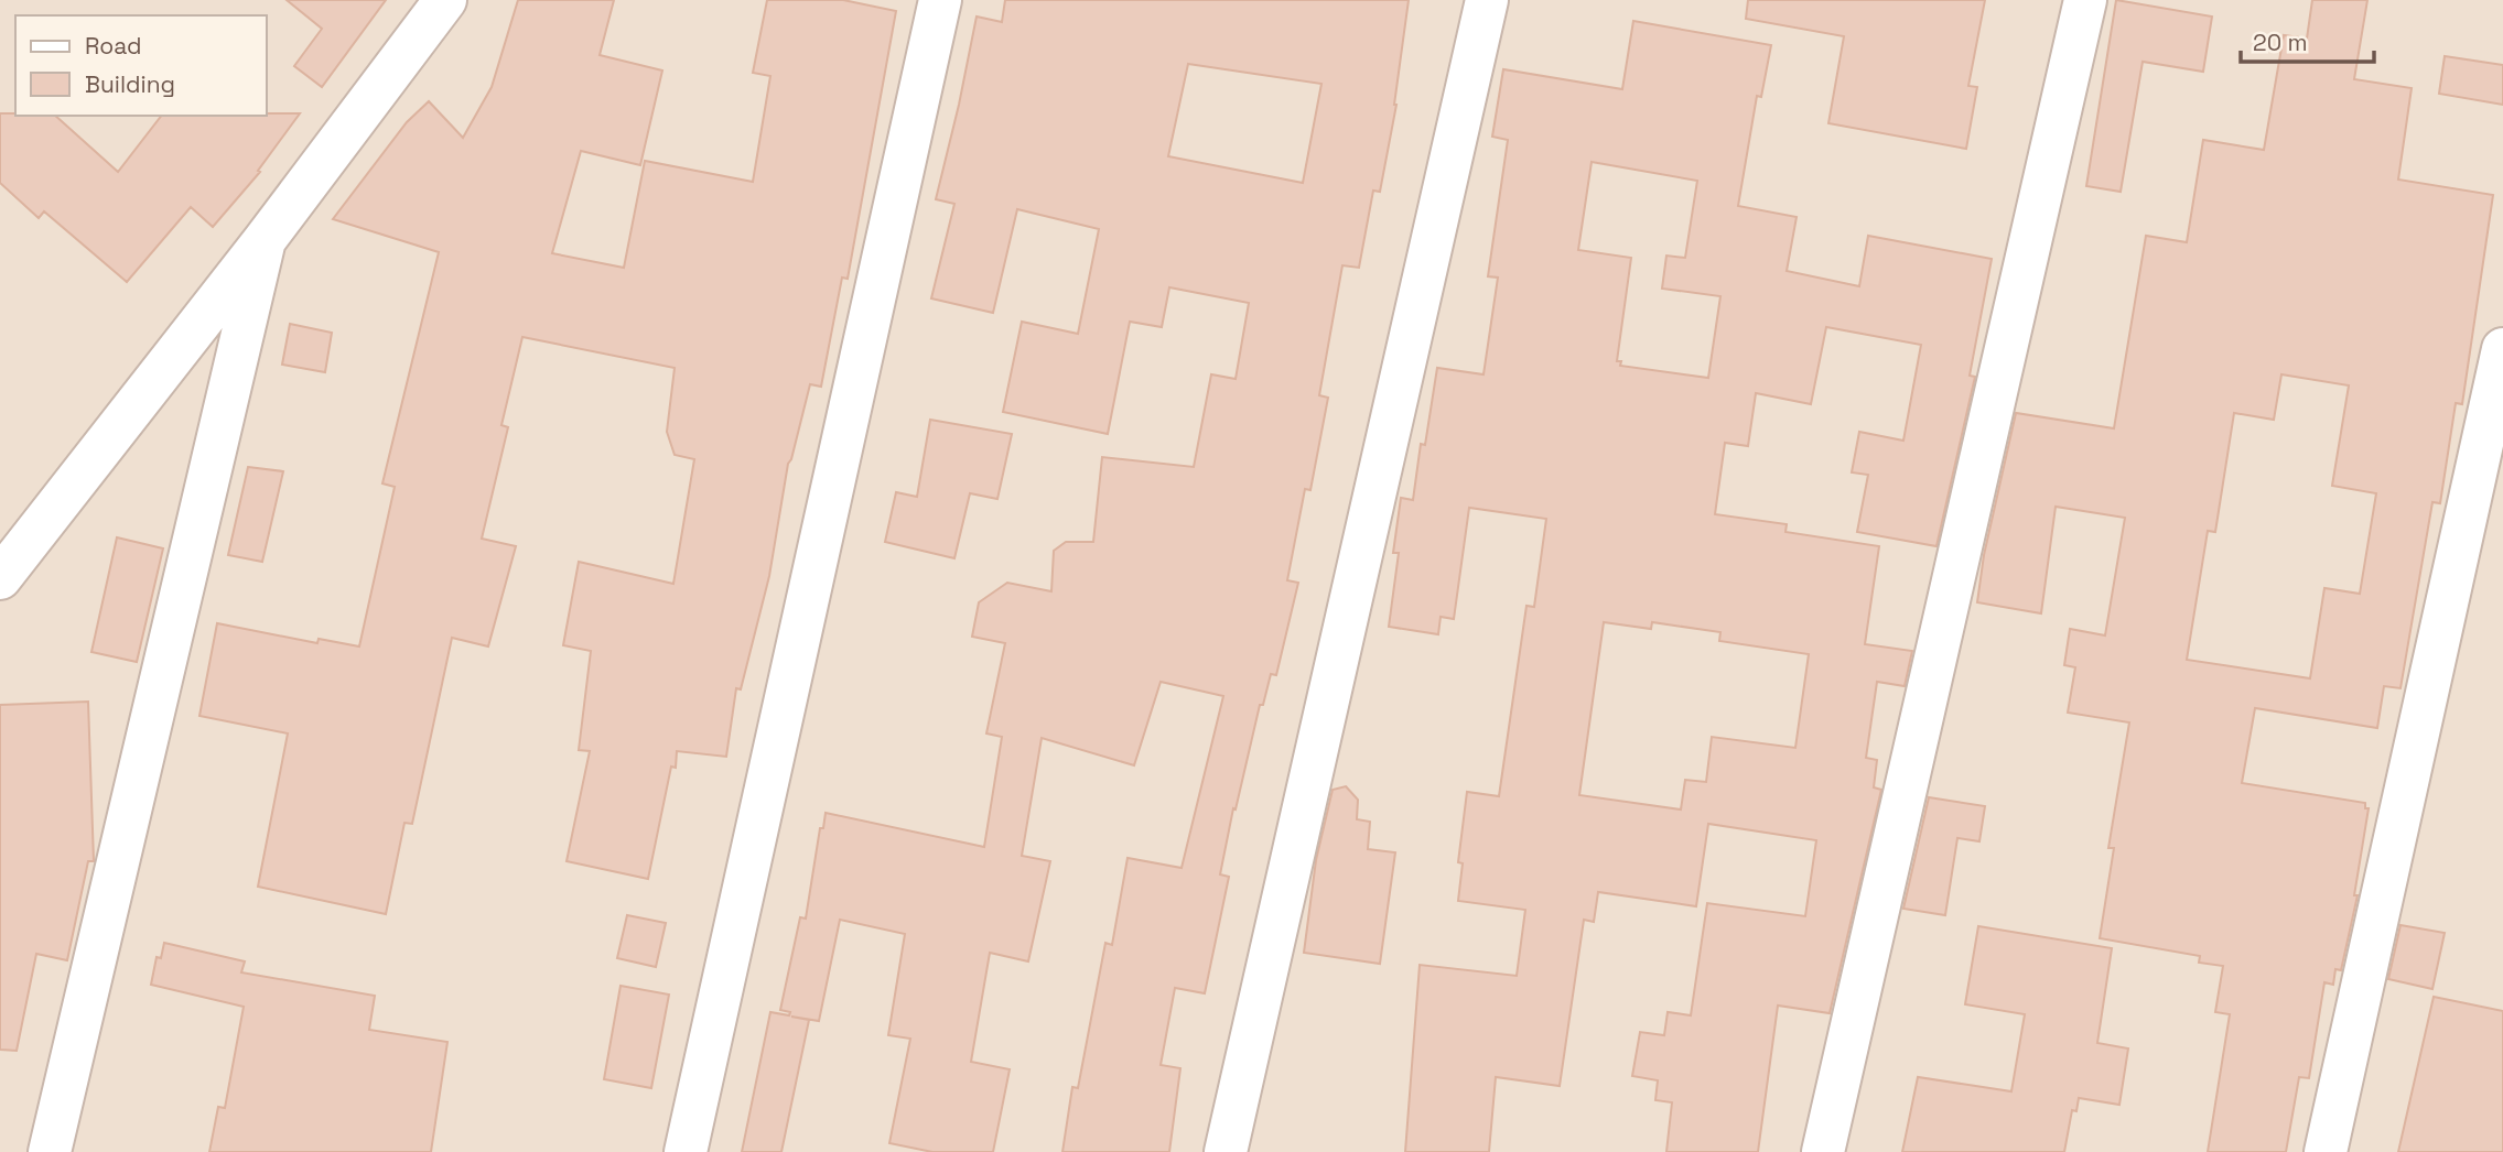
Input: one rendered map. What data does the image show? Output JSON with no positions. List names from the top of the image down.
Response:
{
  "legend": ["Road", "Building"],
  "scale_bar": "20 m"
}
